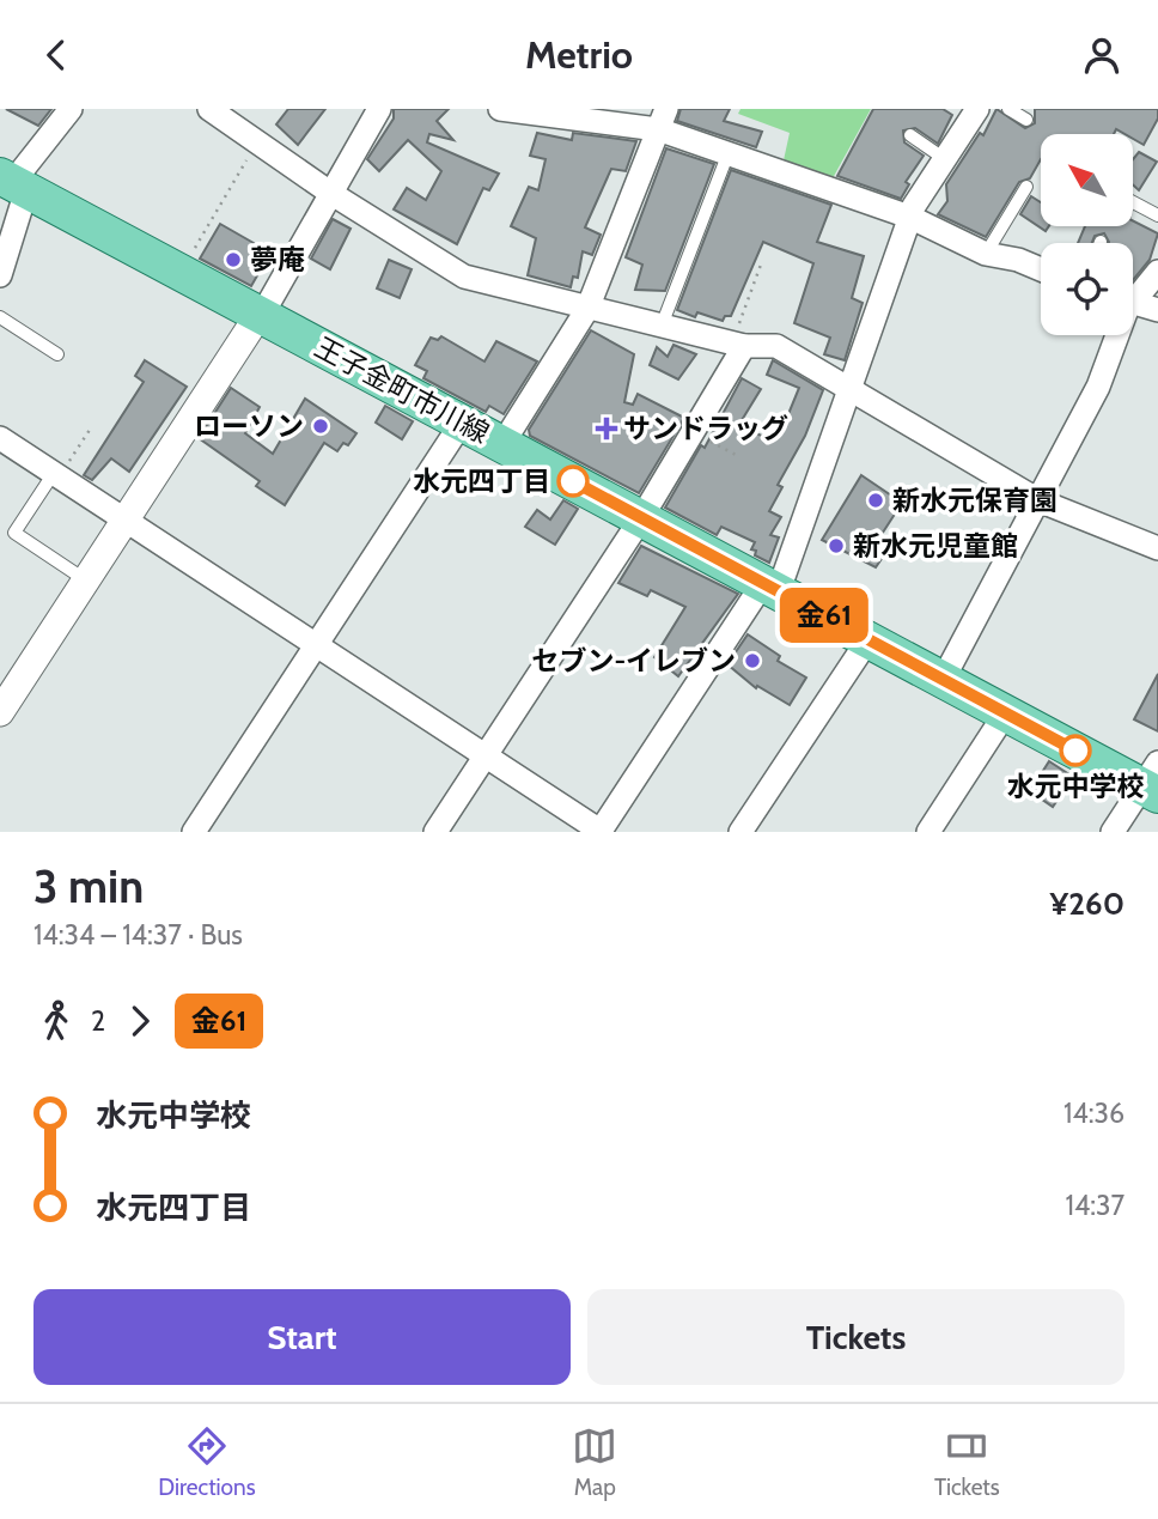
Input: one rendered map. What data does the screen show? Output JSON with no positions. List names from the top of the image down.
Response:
{
  "streets": {
    "main road": ["王子金町市川線"]
  },
  "places": {
    "other": [
      "夢庵",
      "ローソン",
      "水元四丁目",
      "新水元保育園",
      "新水元児童館",
      "セブン-イレブン",
      "水元中学校"
    ],
    "health": ["サンドラッグ"]
  },
  "lines": ["bus line 金61"],
  "north": "top left",
  "page": {
    "header": "Metrio",
    "on_map": "金61",
    "heading": ["3 min", "14:34 – 14:37 · Bus", "¥260"],
    "legs": ["2", "金61"],
    "list": [
      {
        "name": "水元中学校",
        "value": "14:36"
      },
      {
        "name": "水元四丁目",
        "value": "14:37"
      }
    ],
    "buttons": ["Start", "Tickets"],
    "tabs": ["Directions", "Map", "Tickets"]
  }
}
